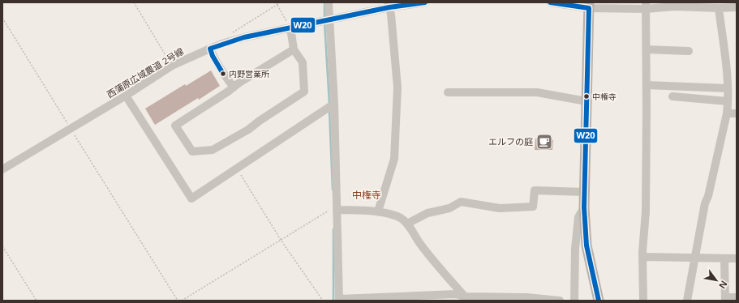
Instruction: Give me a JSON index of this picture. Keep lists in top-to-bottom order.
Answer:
{
  "streets": {
    "street": ["西蒲原広域農道 2号線"]
  },
  "districts": ["中権寺"],
  "places": {
    "other": ["内野営業所", "中権寺"],
    "cafe": ["エルフの庭"]
  },
  "lines": ["transit line W20"],
  "north": "bottom right"
}
